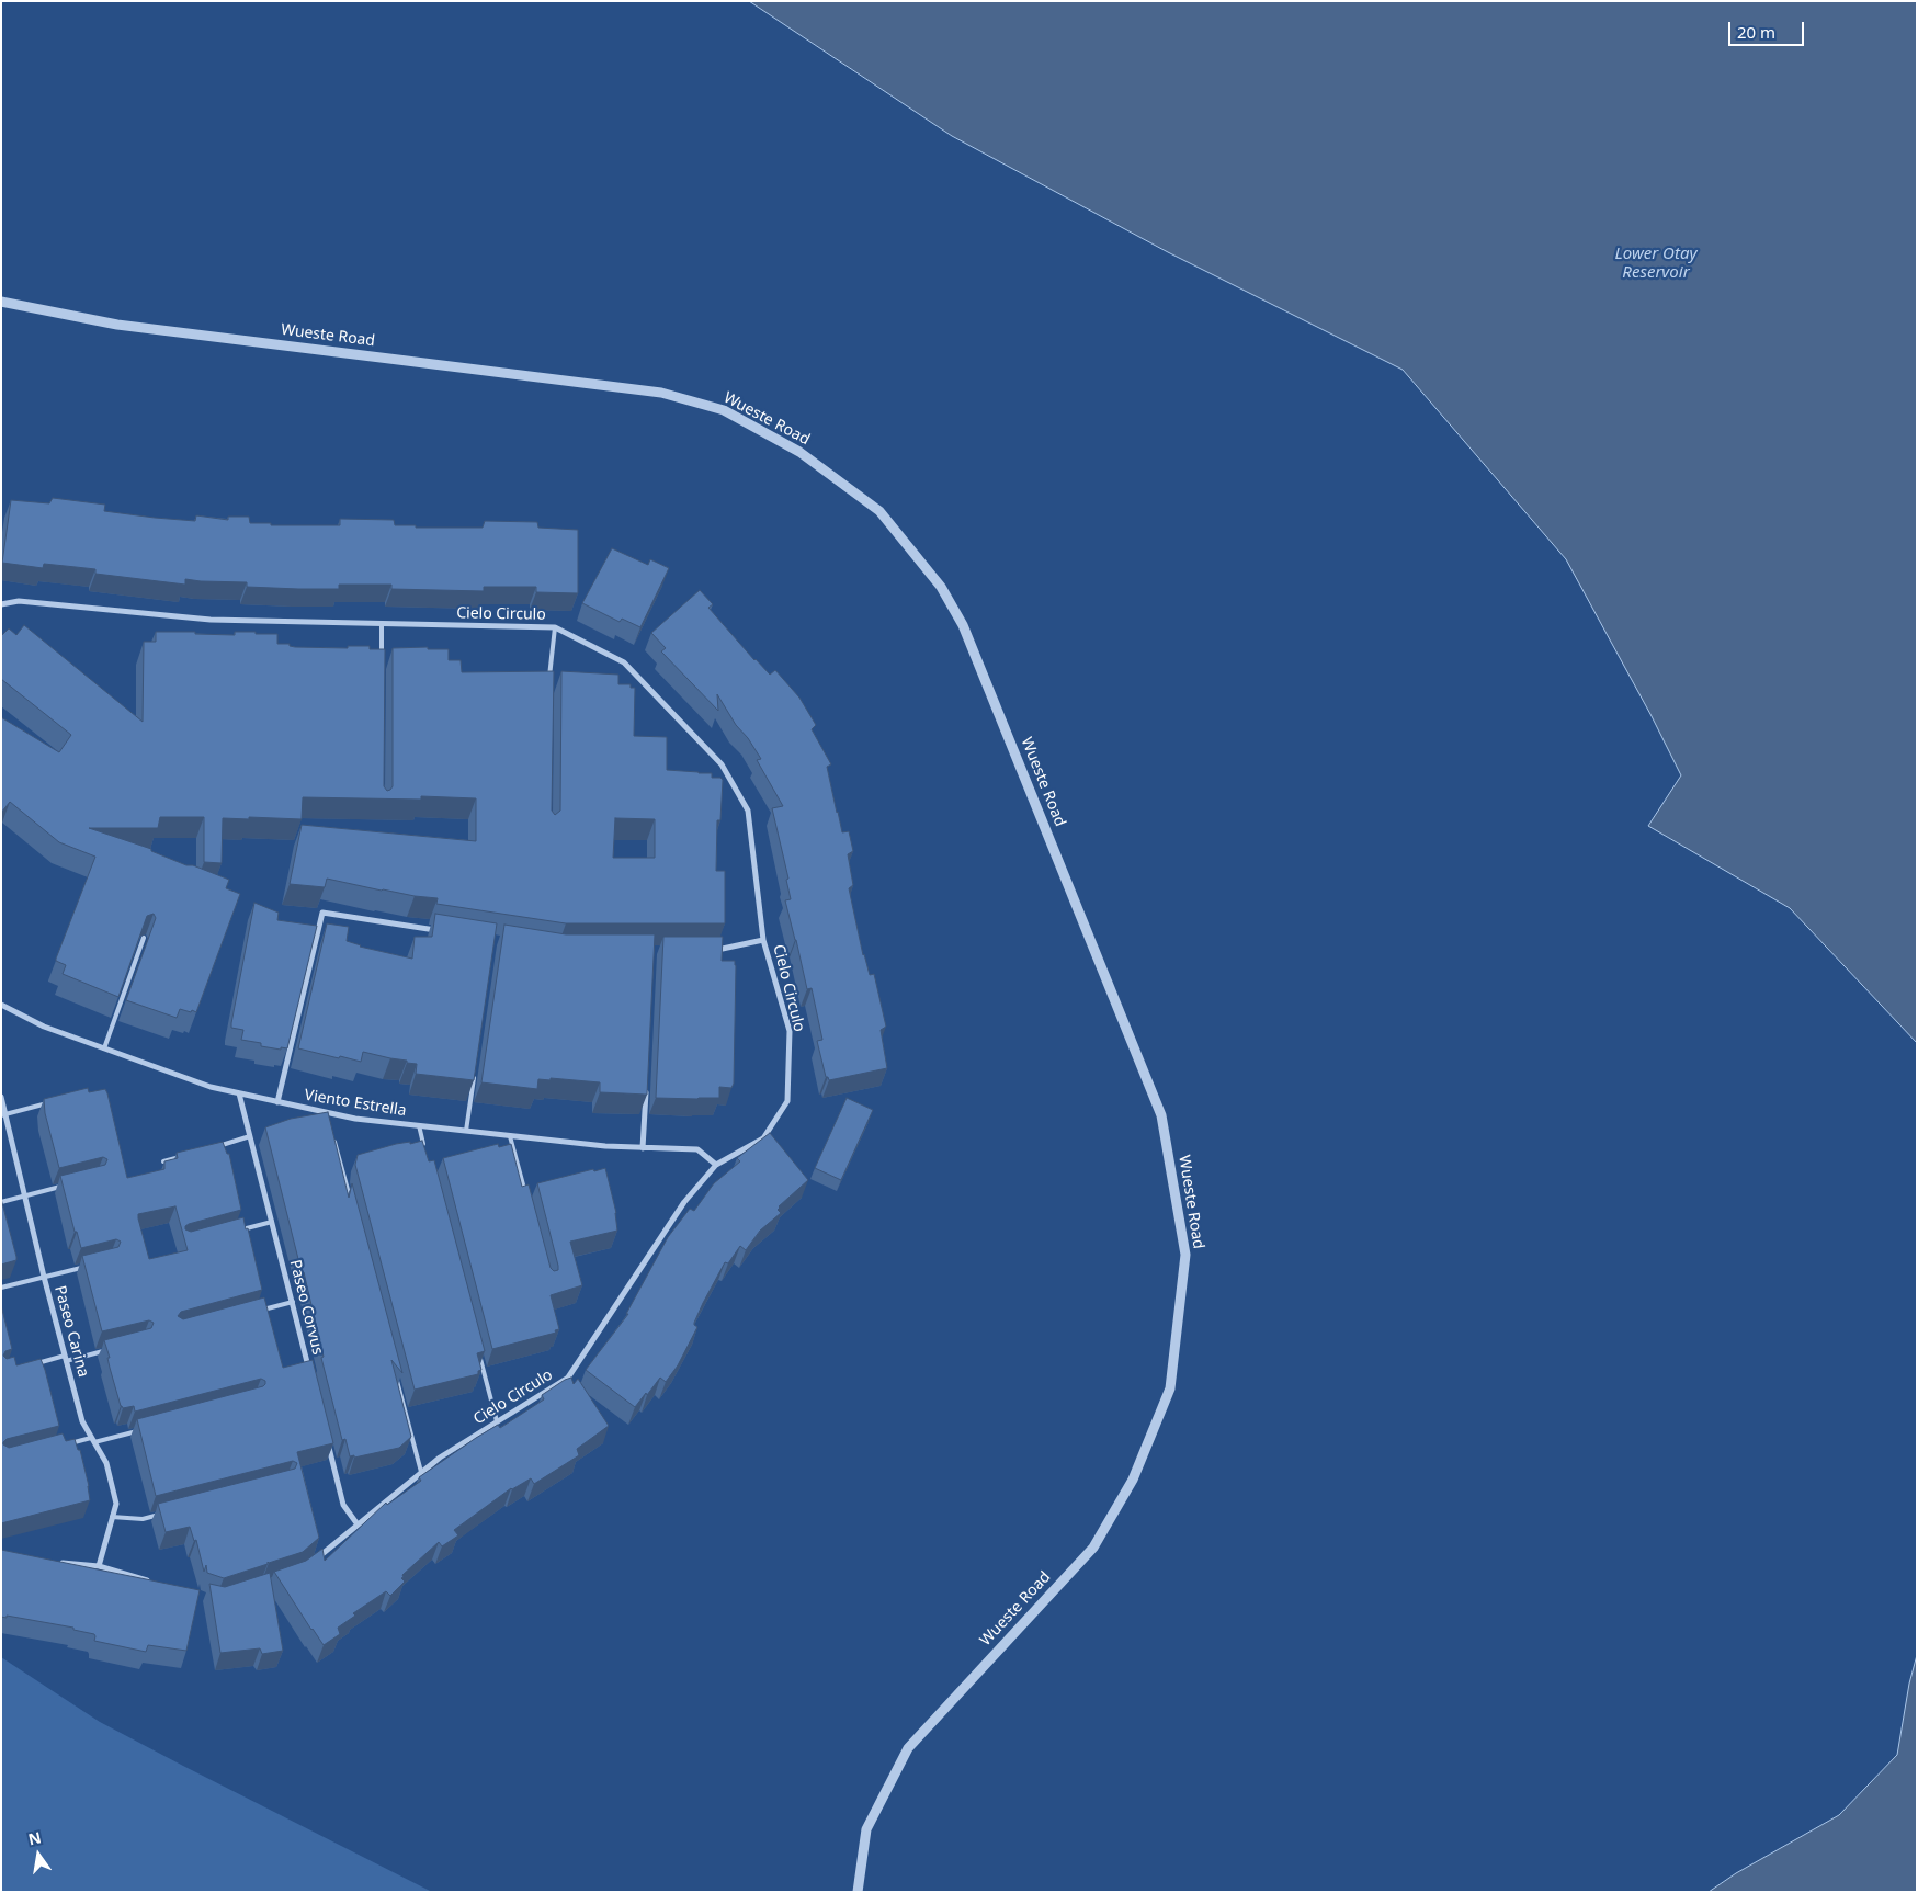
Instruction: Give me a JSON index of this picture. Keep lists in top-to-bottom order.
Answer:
{
  "streets": {
    "street": [
      "Wueste Road",
      "Cielo Circulo",
      "Viento Estrella",
      "Paseo Corvus",
      "Paseo Carina"
    ]
  },
  "crossings": [
    ["Cielo Circulo", "Viento Estrella"],
    ["Viento Estrella", "Paseo Corvus"]
  ],
  "water": ["Lower Otay Reservoir"],
  "scale_bar": "20 m",
  "north": "top"
}
